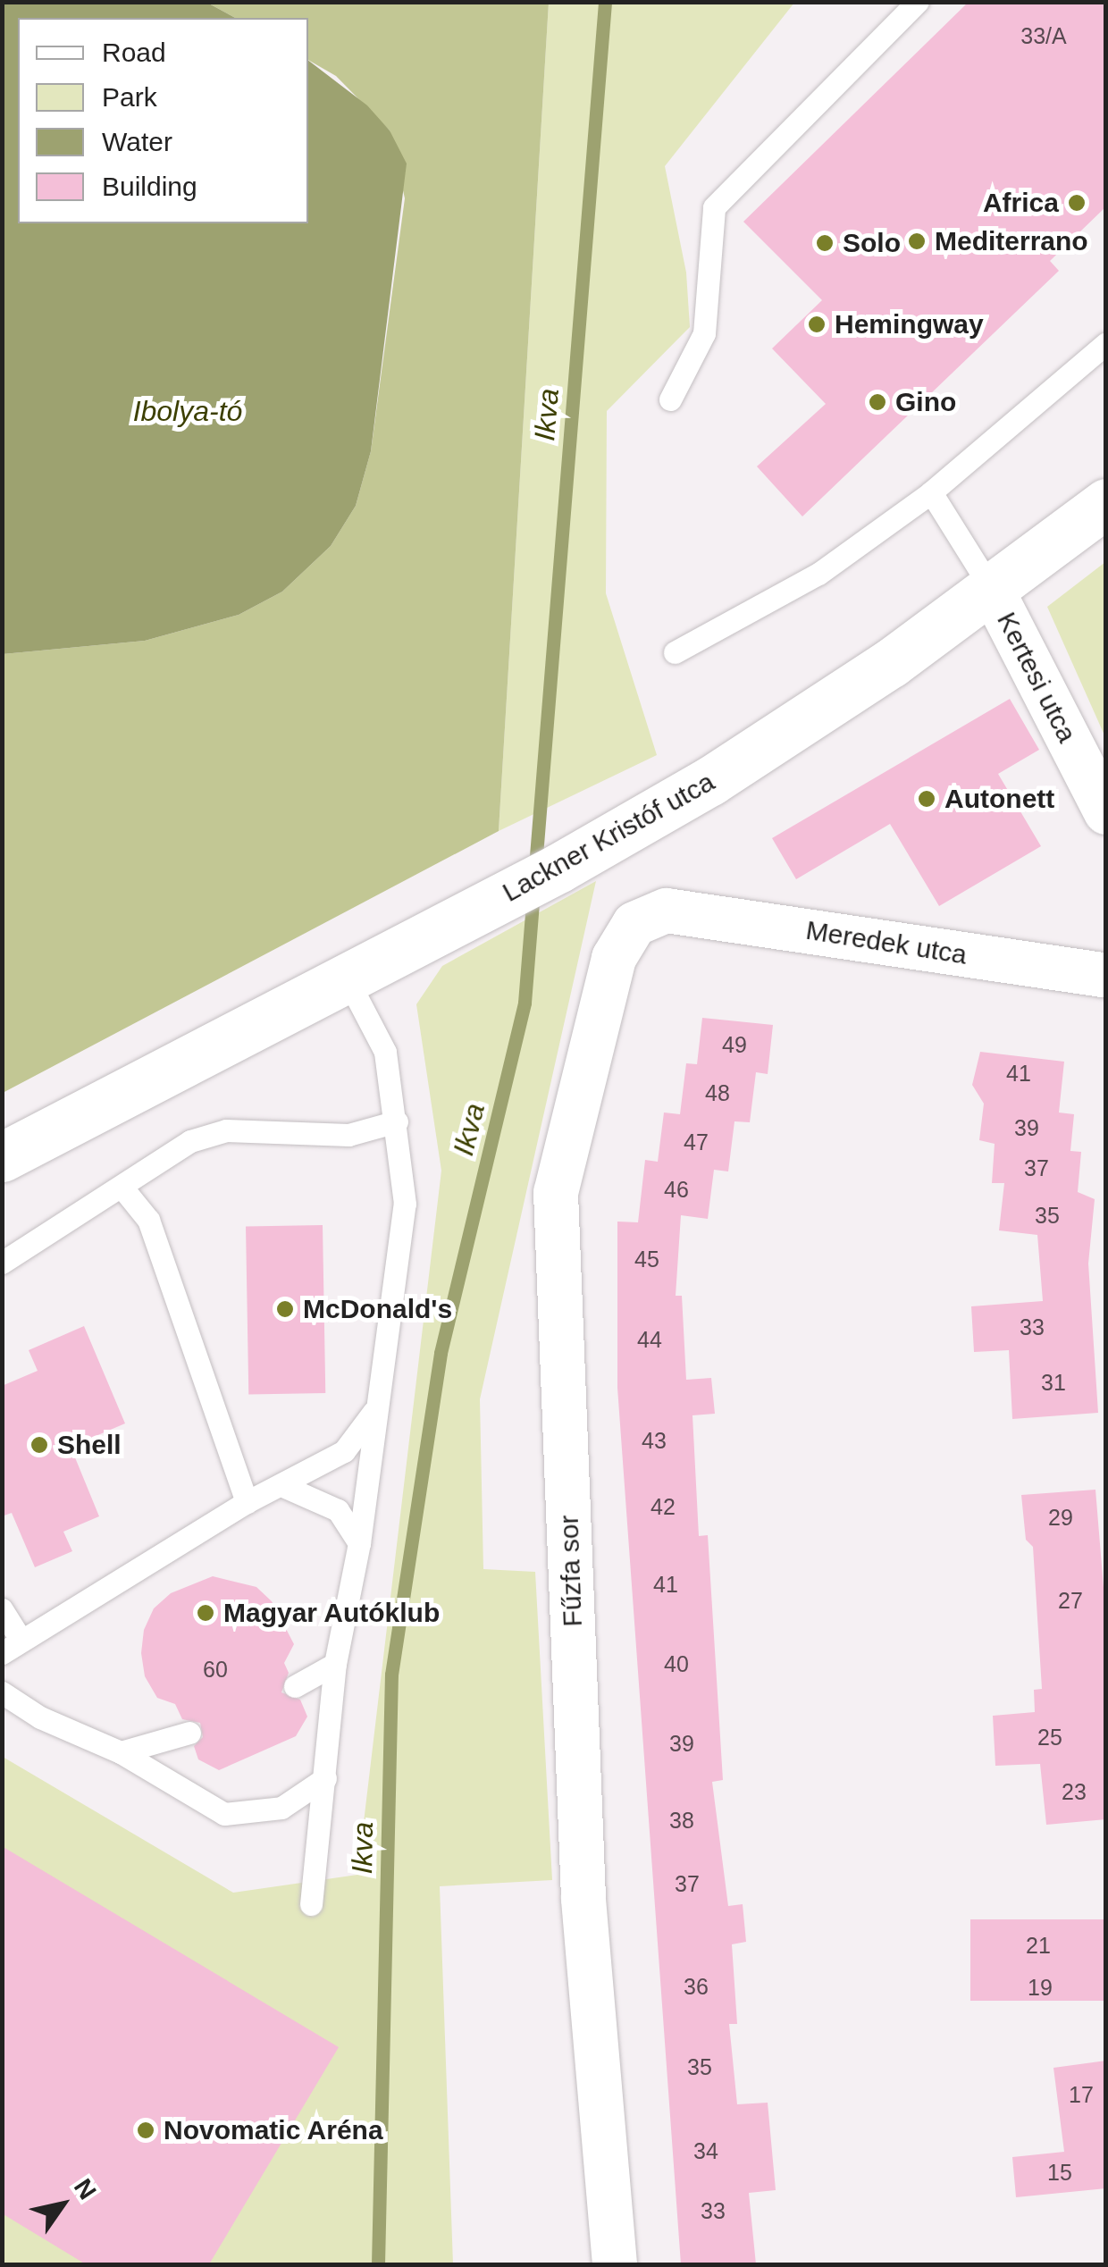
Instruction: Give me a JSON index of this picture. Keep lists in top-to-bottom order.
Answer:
{
  "streets": {
    "street": [
      "Kertesi utca",
      "Lackner Kristóf utca",
      "Meredek utca",
      "Fűzfa sor"
    ]
  },
  "crossings": [
    ["Kertesi utca", "Lackner Kristóf utca"],
    ["Meredek utca", "Fűzfa sor"]
  ],
  "water": ["Ibolya-tó", "Ikva"],
  "places": [
    "Africa",
    "Mediterrano",
    "Solo",
    "Hemingway",
    "Gino",
    "Autonett",
    "McDonald's",
    "Shell",
    "Magyar Autóklub",
    "Novomatic Aréna"
  ],
  "house_numbers": [
    "33/A",
    "49",
    "41",
    "48",
    "39",
    "47",
    "37",
    "46",
    "35",
    "45",
    "33",
    "44",
    "31",
    "43",
    "42",
    "29",
    "41",
    "27",
    "40",
    "60",
    "25",
    "39",
    "23",
    "38",
    "37",
    "21",
    "36",
    "19",
    "35",
    "17",
    "34",
    "15",
    "33"
  ],
  "legend": [
    "Road",
    "Park",
    "Water",
    "Building"
  ],
  "north": "top right"
}
